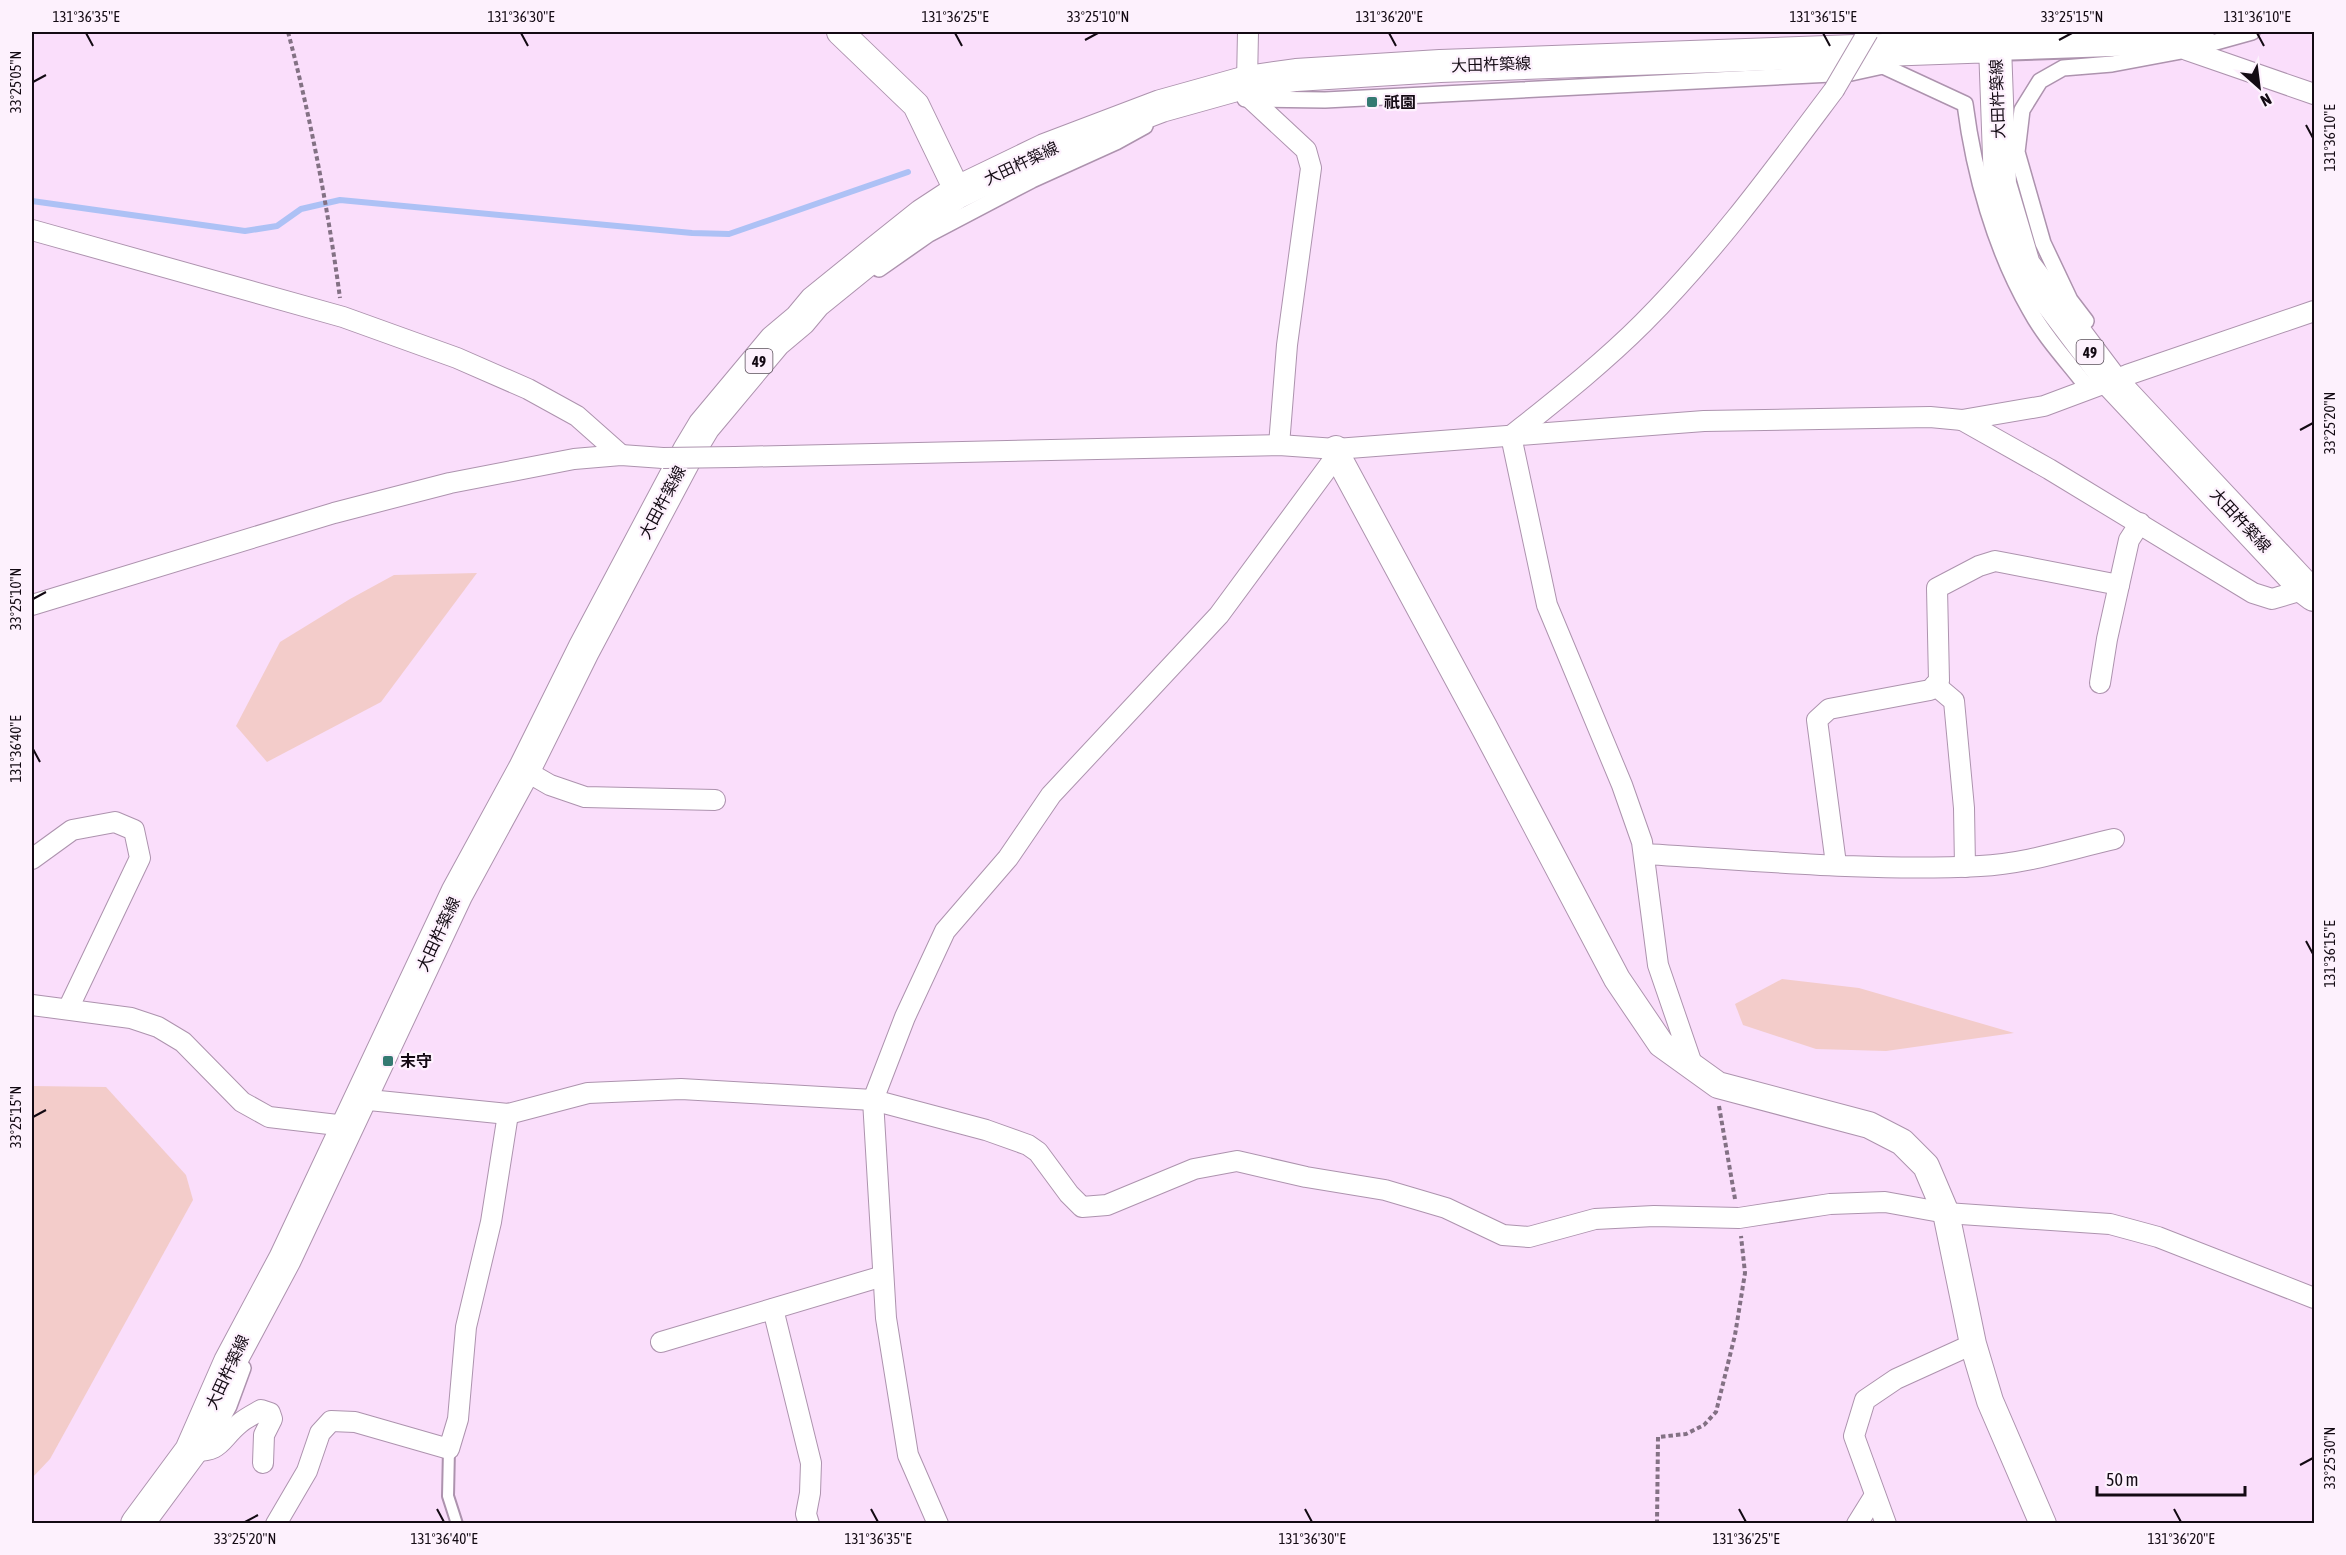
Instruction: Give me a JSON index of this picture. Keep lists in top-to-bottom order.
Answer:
{
  "streets": {
    "main road": ["大田杵築線", "49"]
  },
  "places": {
    "transit": ["祇園", "末守"]
  },
  "scale_bar": "50 m",
  "north": "bottom right",
  "coordinates": [
    "131°36'35\"E",
    "131°36'30\"E",
    "131°36'25\"E",
    "33°25'10\"N",
    "131°36'20\"E",
    "131°36'15\"E",
    "33°25'15\"N",
    "131°36'10\"E",
    "33°25'05\"N",
    "33°25'20\"N",
    "131°36'40\"E",
    "33°25'30\"N"
  ]
}
